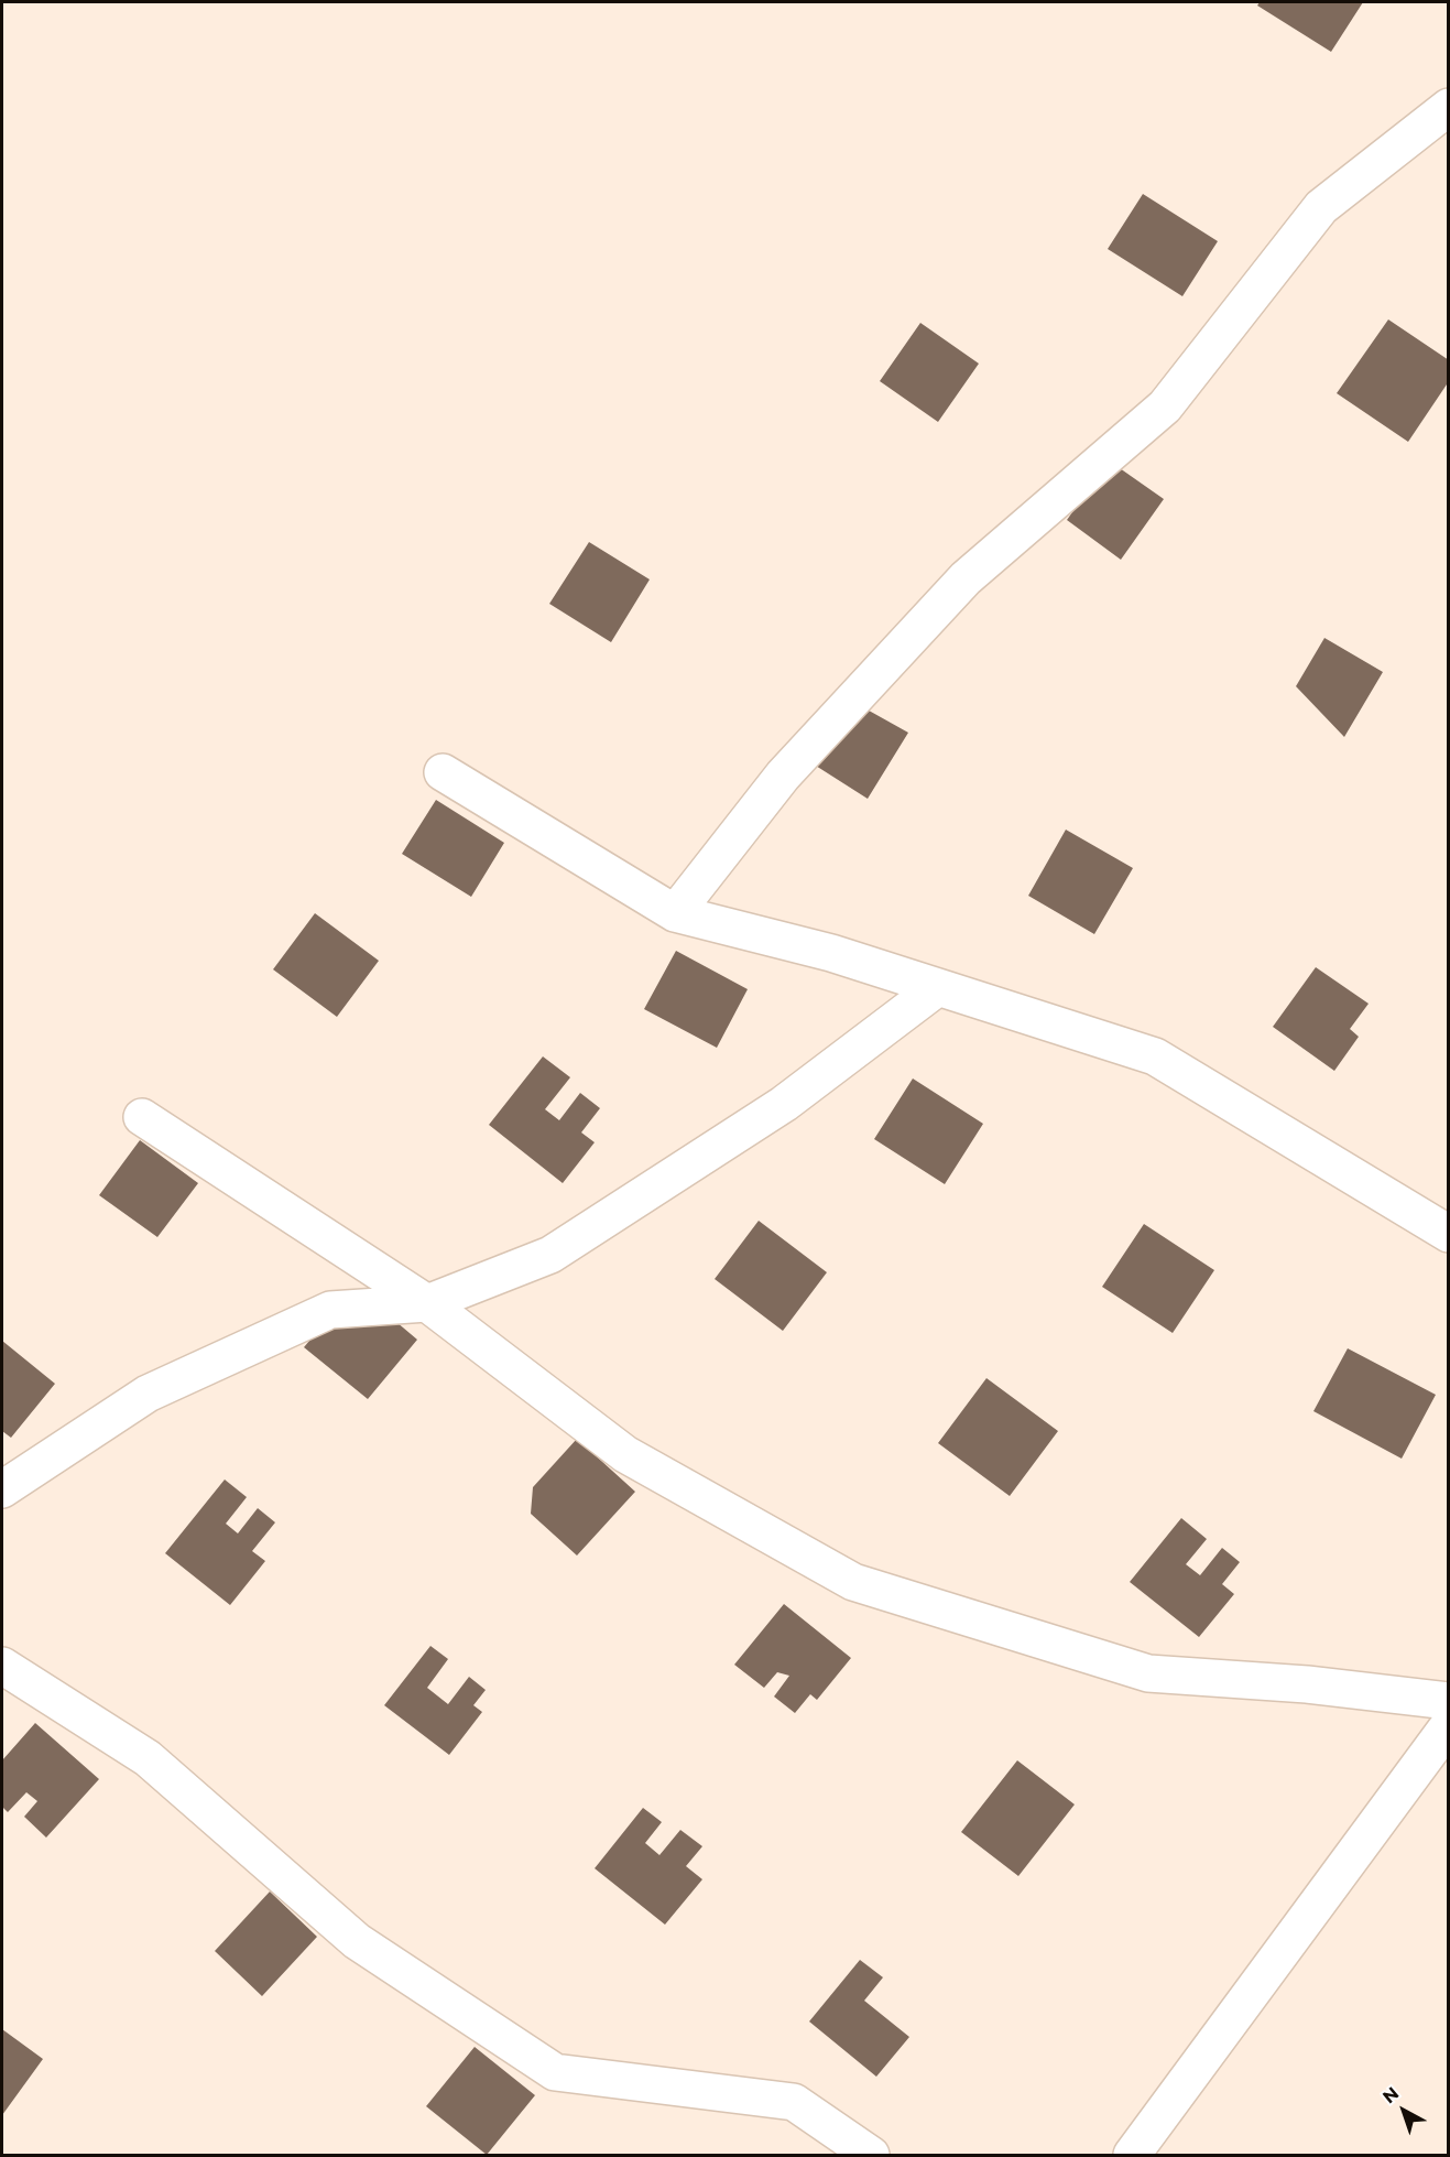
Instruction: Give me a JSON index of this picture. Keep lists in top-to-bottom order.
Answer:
{
  "north": "top left"
}
